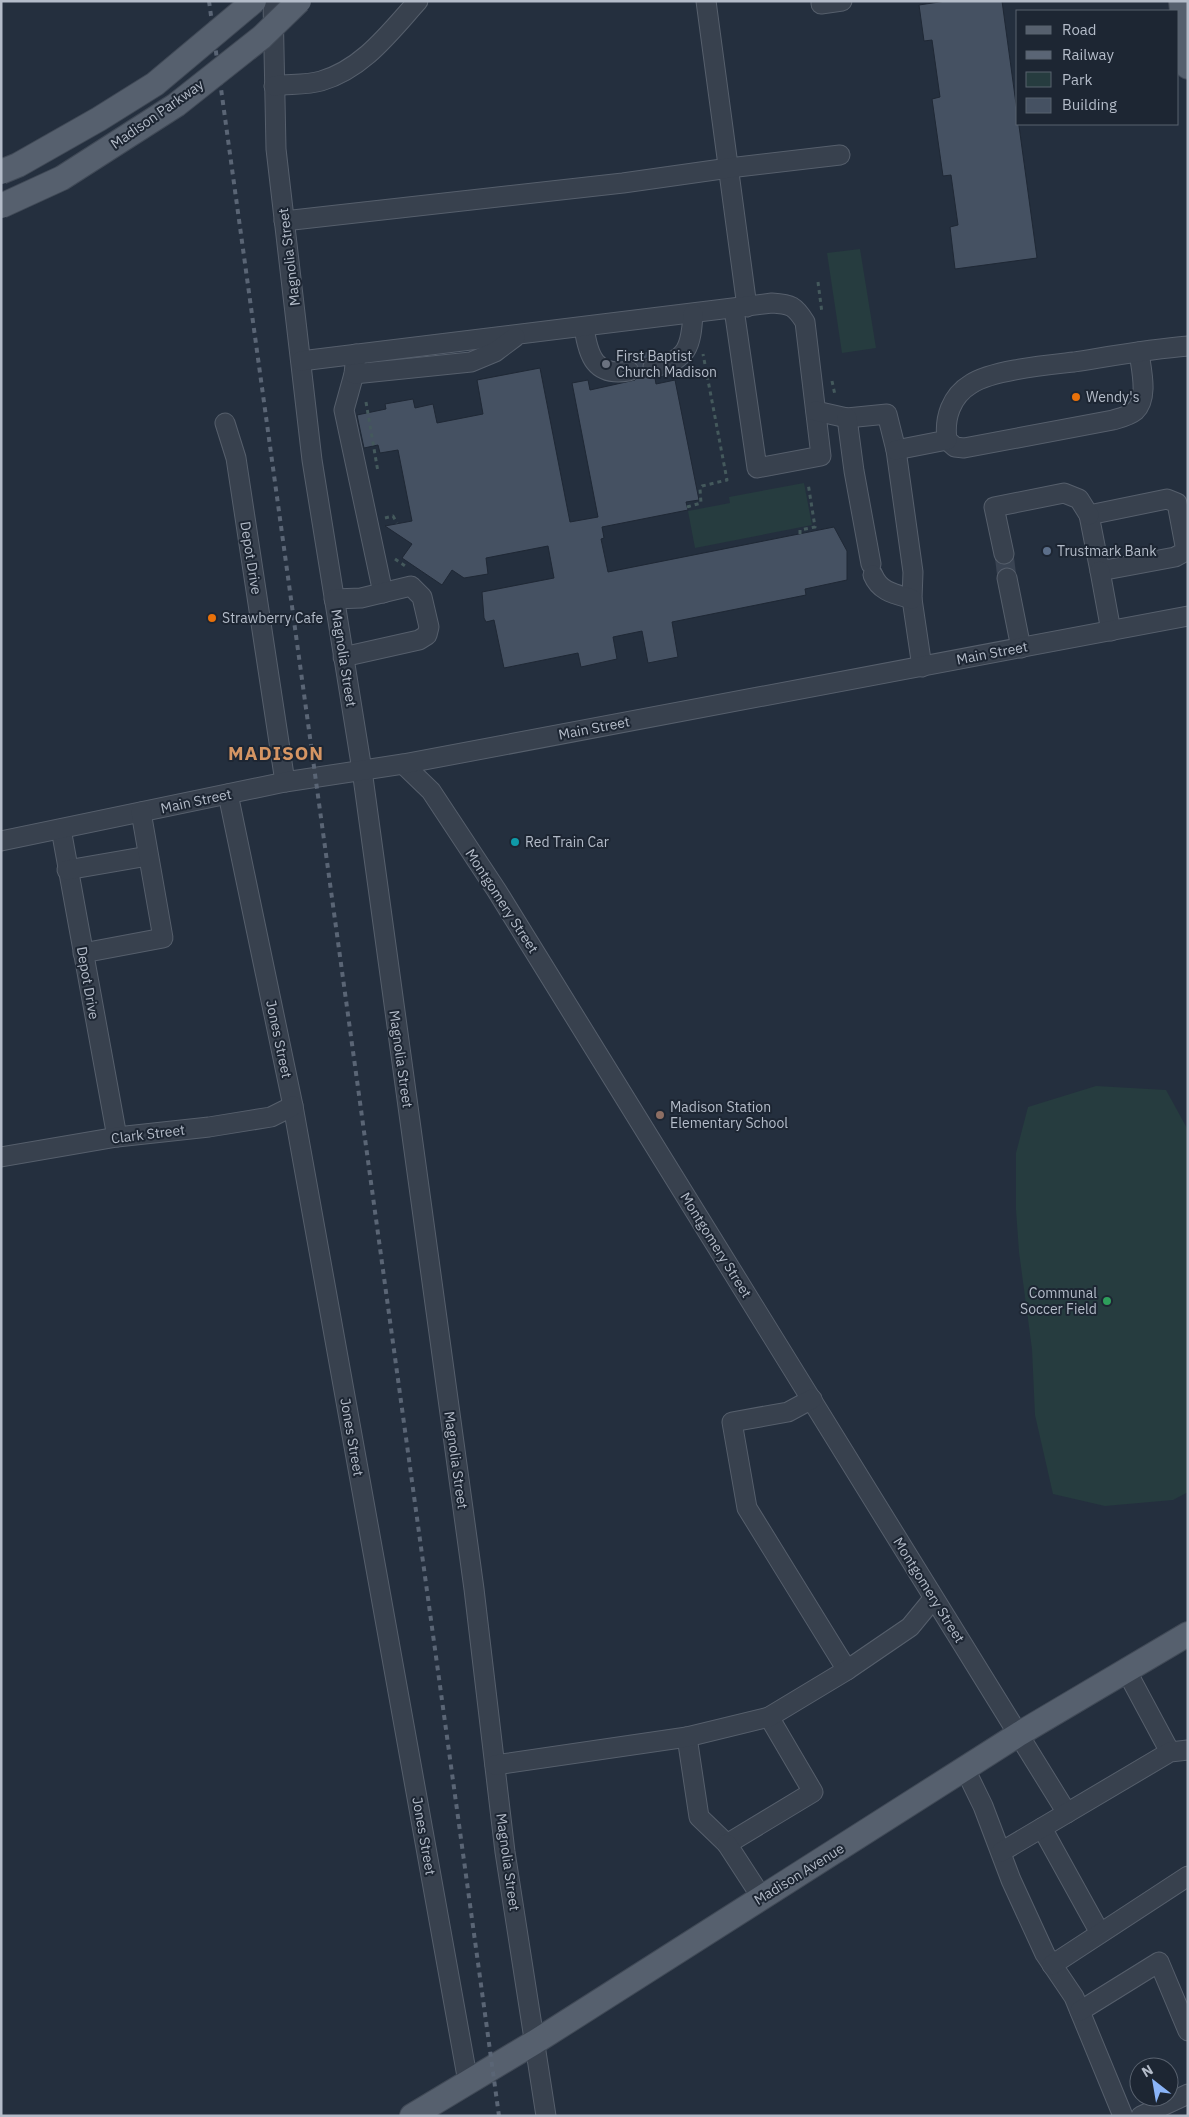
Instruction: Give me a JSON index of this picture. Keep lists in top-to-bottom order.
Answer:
{
  "streets": {
    "main road": ["Madison Parkway", "Madison Avenue"],
    "street": [
      "Magnolia Street",
      "Depot Drive",
      "Main Street",
      "Montgomery Street",
      "Jones Street",
      "Clark Street"
    ]
  },
  "crossings": [
    ["Magnolia Street", "Main Street"],
    ["Magnolia Street", "Madison Avenue"],
    ["Depot Drive", "Main Street"],
    ["Depot Drive", "Clark Street"],
    ["Main Street", "Montgomery Street"],
    ["Main Street", "Jones Street"],
    ["Montgomery Street", "Madison Avenue"],
    ["Jones Street", "Clark Street"],
    ["Jones Street", "Madison Avenue"]
  ],
  "districts": ["MADISON"],
  "places": [
    "First Baptist Church Madison",
    "Wendy's",
    "Trustmark Bank",
    "Strawberry Cafe",
    "Red Train Car",
    "Madison Station Elementary School",
    "Communal Soccer Field"
  ],
  "legend": [
    "Road",
    "Railway",
    "Park",
    "Building"
  ],
  "north": "top left"
}
